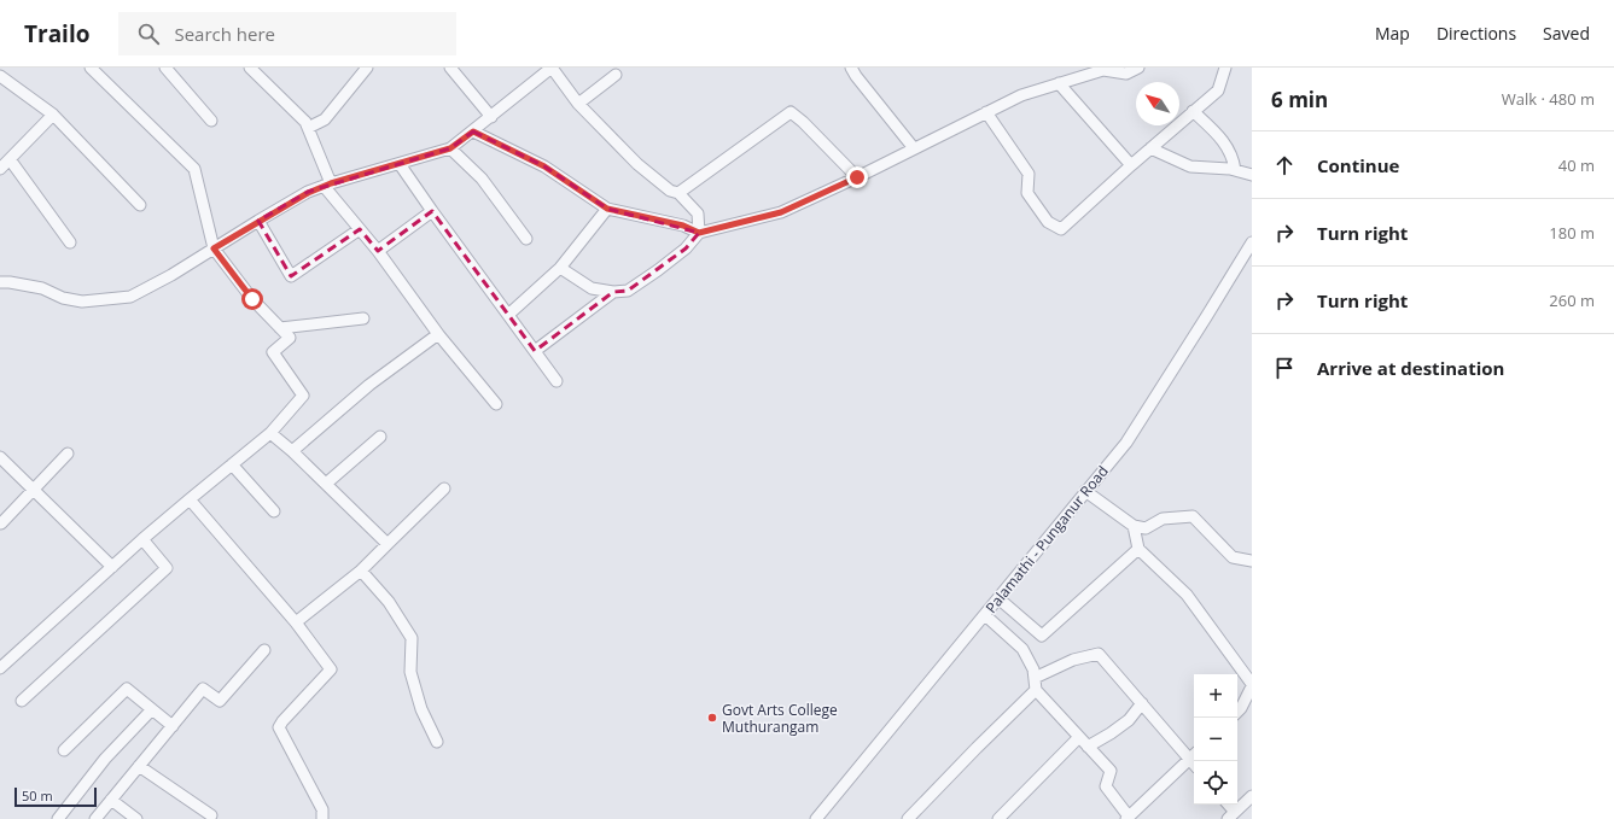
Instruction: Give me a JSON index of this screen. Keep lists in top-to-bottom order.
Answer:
{
  "streets": {
    "street": ["Palamathi - Punganur Road"]
  },
  "places": ["Govt Arts College Muthurangam"],
  "scale_bar": "50 m",
  "north": "top left",
  "page": {
    "header": "Trailo",
    "search": "Search here",
    "nav": ["Map", "Directions", "Saved"],
    "heading": ["6 min", "Walk · 480 m"],
    "list": [
      ["Continue", "40 m"],
      ["Turn right", "180 m"],
      ["Turn right", "260 m"],
      "Arrive at destination"
    ],
    "map_buttons": ["+", "−"],
    "scale": "50 m"
  }
}
